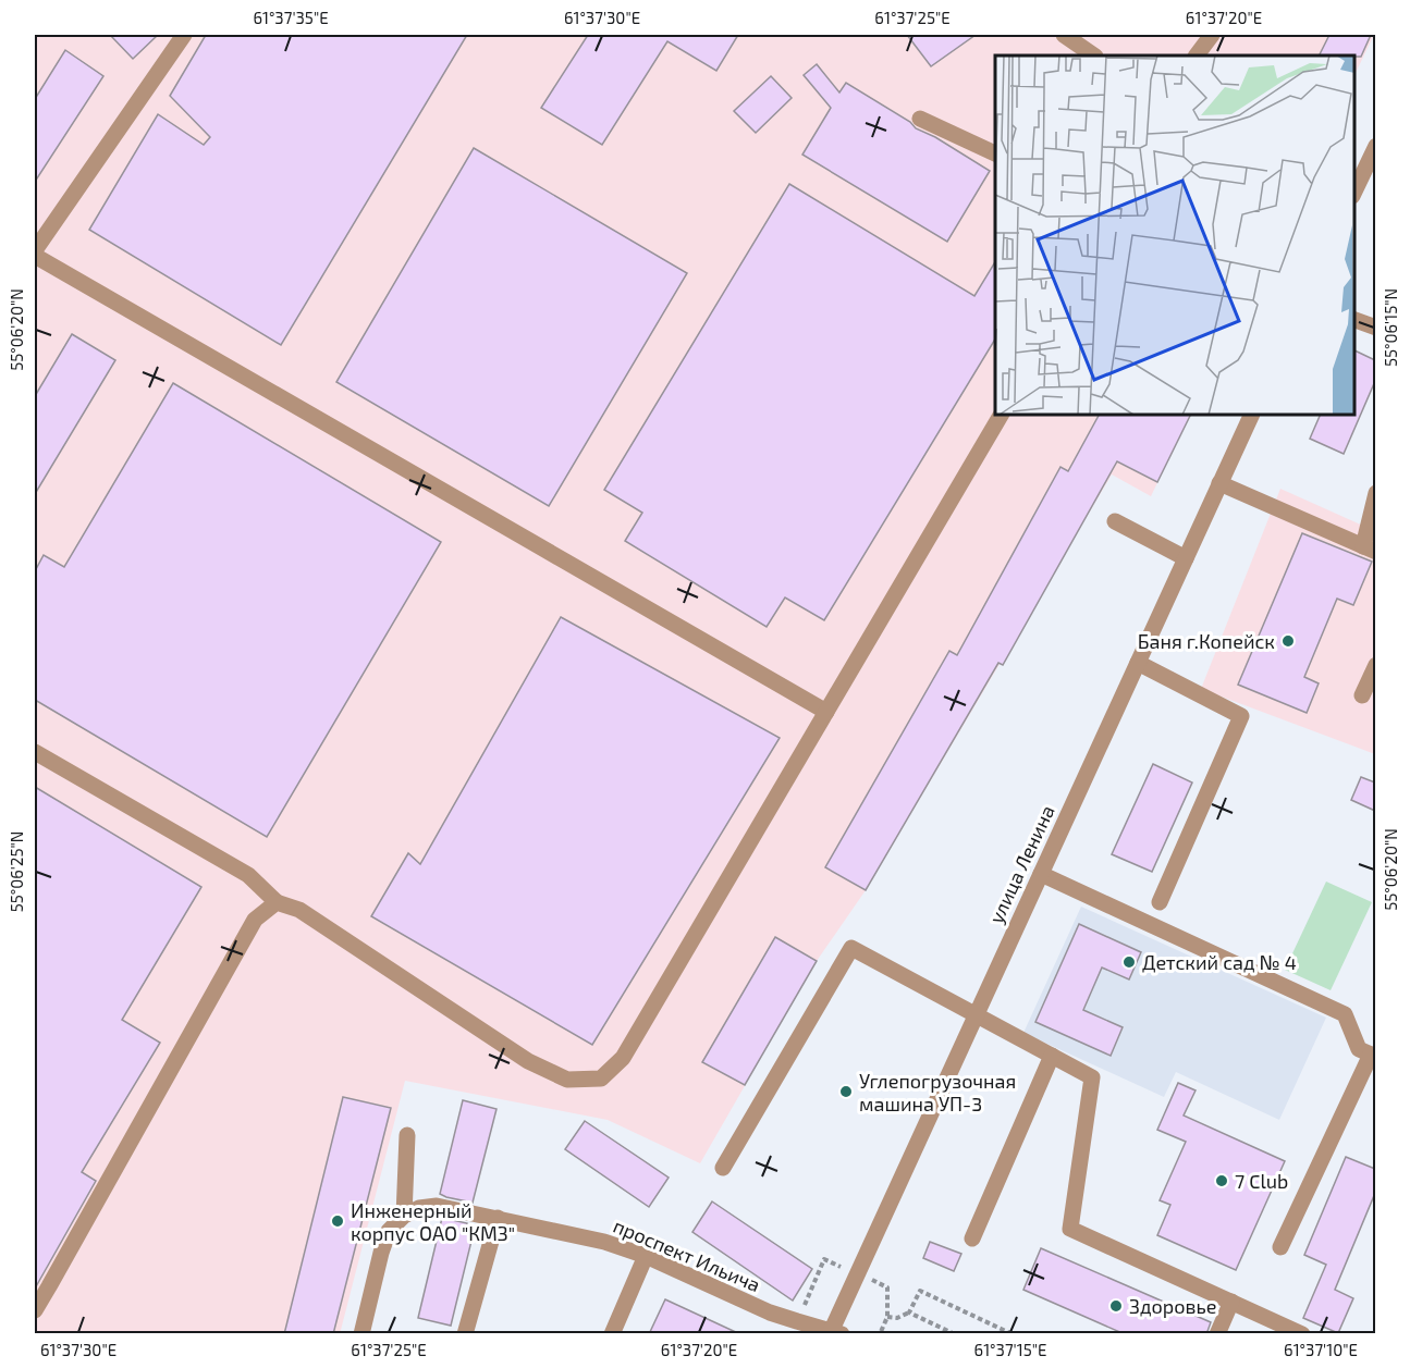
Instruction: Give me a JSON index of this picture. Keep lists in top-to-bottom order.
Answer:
{
  "streets": {
    "street": ["улица Ленина", "проспект Ильича"]
  },
  "crossings": [
    ["улица Ленина", "проспект Ильича"]
  ],
  "places": [
    "Баня г.Копейск",
    "Детский сад № 4",
    "Углепогрузочная машина УП-3",
    "7 Club",
    "Инженерный корпус ОАО \"КМЗ\"",
    "Здоровье"
  ],
  "coordinates": [
    "61°37'35\"E",
    "61°37'30\"E",
    "61°37'25\"E",
    "61°37'20\"E",
    "55°06'15\"N",
    "55°06'20\"N",
    "55°06'25\"N",
    "61°37'15\"E",
    "61°37'10\"E"
  ]
}
